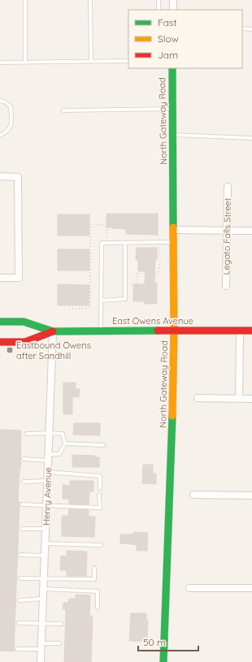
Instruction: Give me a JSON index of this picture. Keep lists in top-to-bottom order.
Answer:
{
  "streets": {
    "street": [
      "North Gateway Road",
      "Legato Falls Street",
      "East Owens Avenue",
      "Henry Avenue"
    ]
  },
  "crossings": [
    ["North Gateway Road", "East Owens Avenue"],
    ["East Owens Avenue", "Henry Avenue"]
  ],
  "places": {
    "transit": ["Eastbound Owens after Sandhill"]
  },
  "legend": ["Fast", "Slow", "Jam"],
  "scale_bar": "50 m"
}
